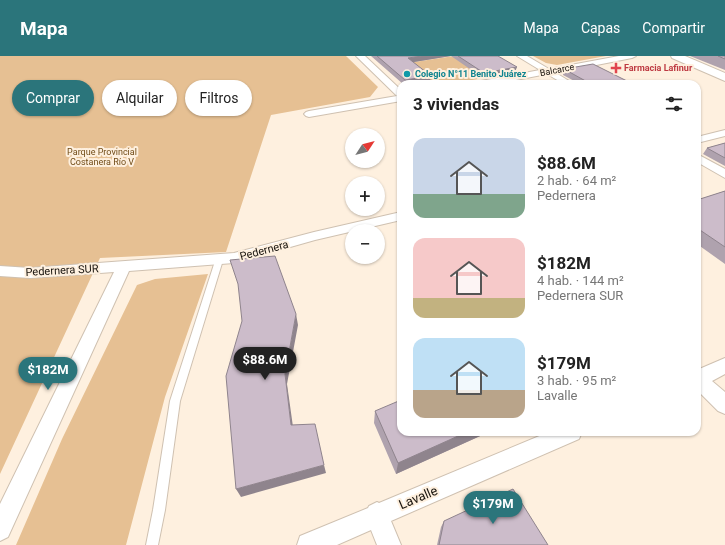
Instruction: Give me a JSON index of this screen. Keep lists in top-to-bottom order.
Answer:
{
  "streets": {
    "street": [
      "Balcarce",
      "Pedernera",
      "Pedernera SUR",
      "Lavalle"
    ]
  },
  "crossings": [
    ["Pedernera", "Pedernera SUR"]
  ],
  "parks": ["Parque Provincial Costanera Río V"],
  "places": {
    "health": ["Farmacia Lafinur"],
    "other": ["Colegio N°11 Benito Juárez"]
  },
  "north": "top right",
  "page": {
    "header": "Mapa",
    "nav": ["Mapa", "Capas", "Compartir"],
    "chip": ["Comprar", "Alquilar", "Filtros"],
    "heading": "3 viviendas",
    "map_buttons": ["+", "−"],
    "list": [
      {
        "name": "$88.6M",
        "note": "2 hab. · 64 m² · Pedernera"
      },
      {
        "name": "$182M",
        "note": "4 hab. · 144 m² · Pedernera SUR"
      },
      {
        "name": "$179M",
        "note": "3 hab. · 95 m² · Lavalle"
      }
    ],
    "price": ["$88.6M", "$182M", "$179M"]
  }
}
